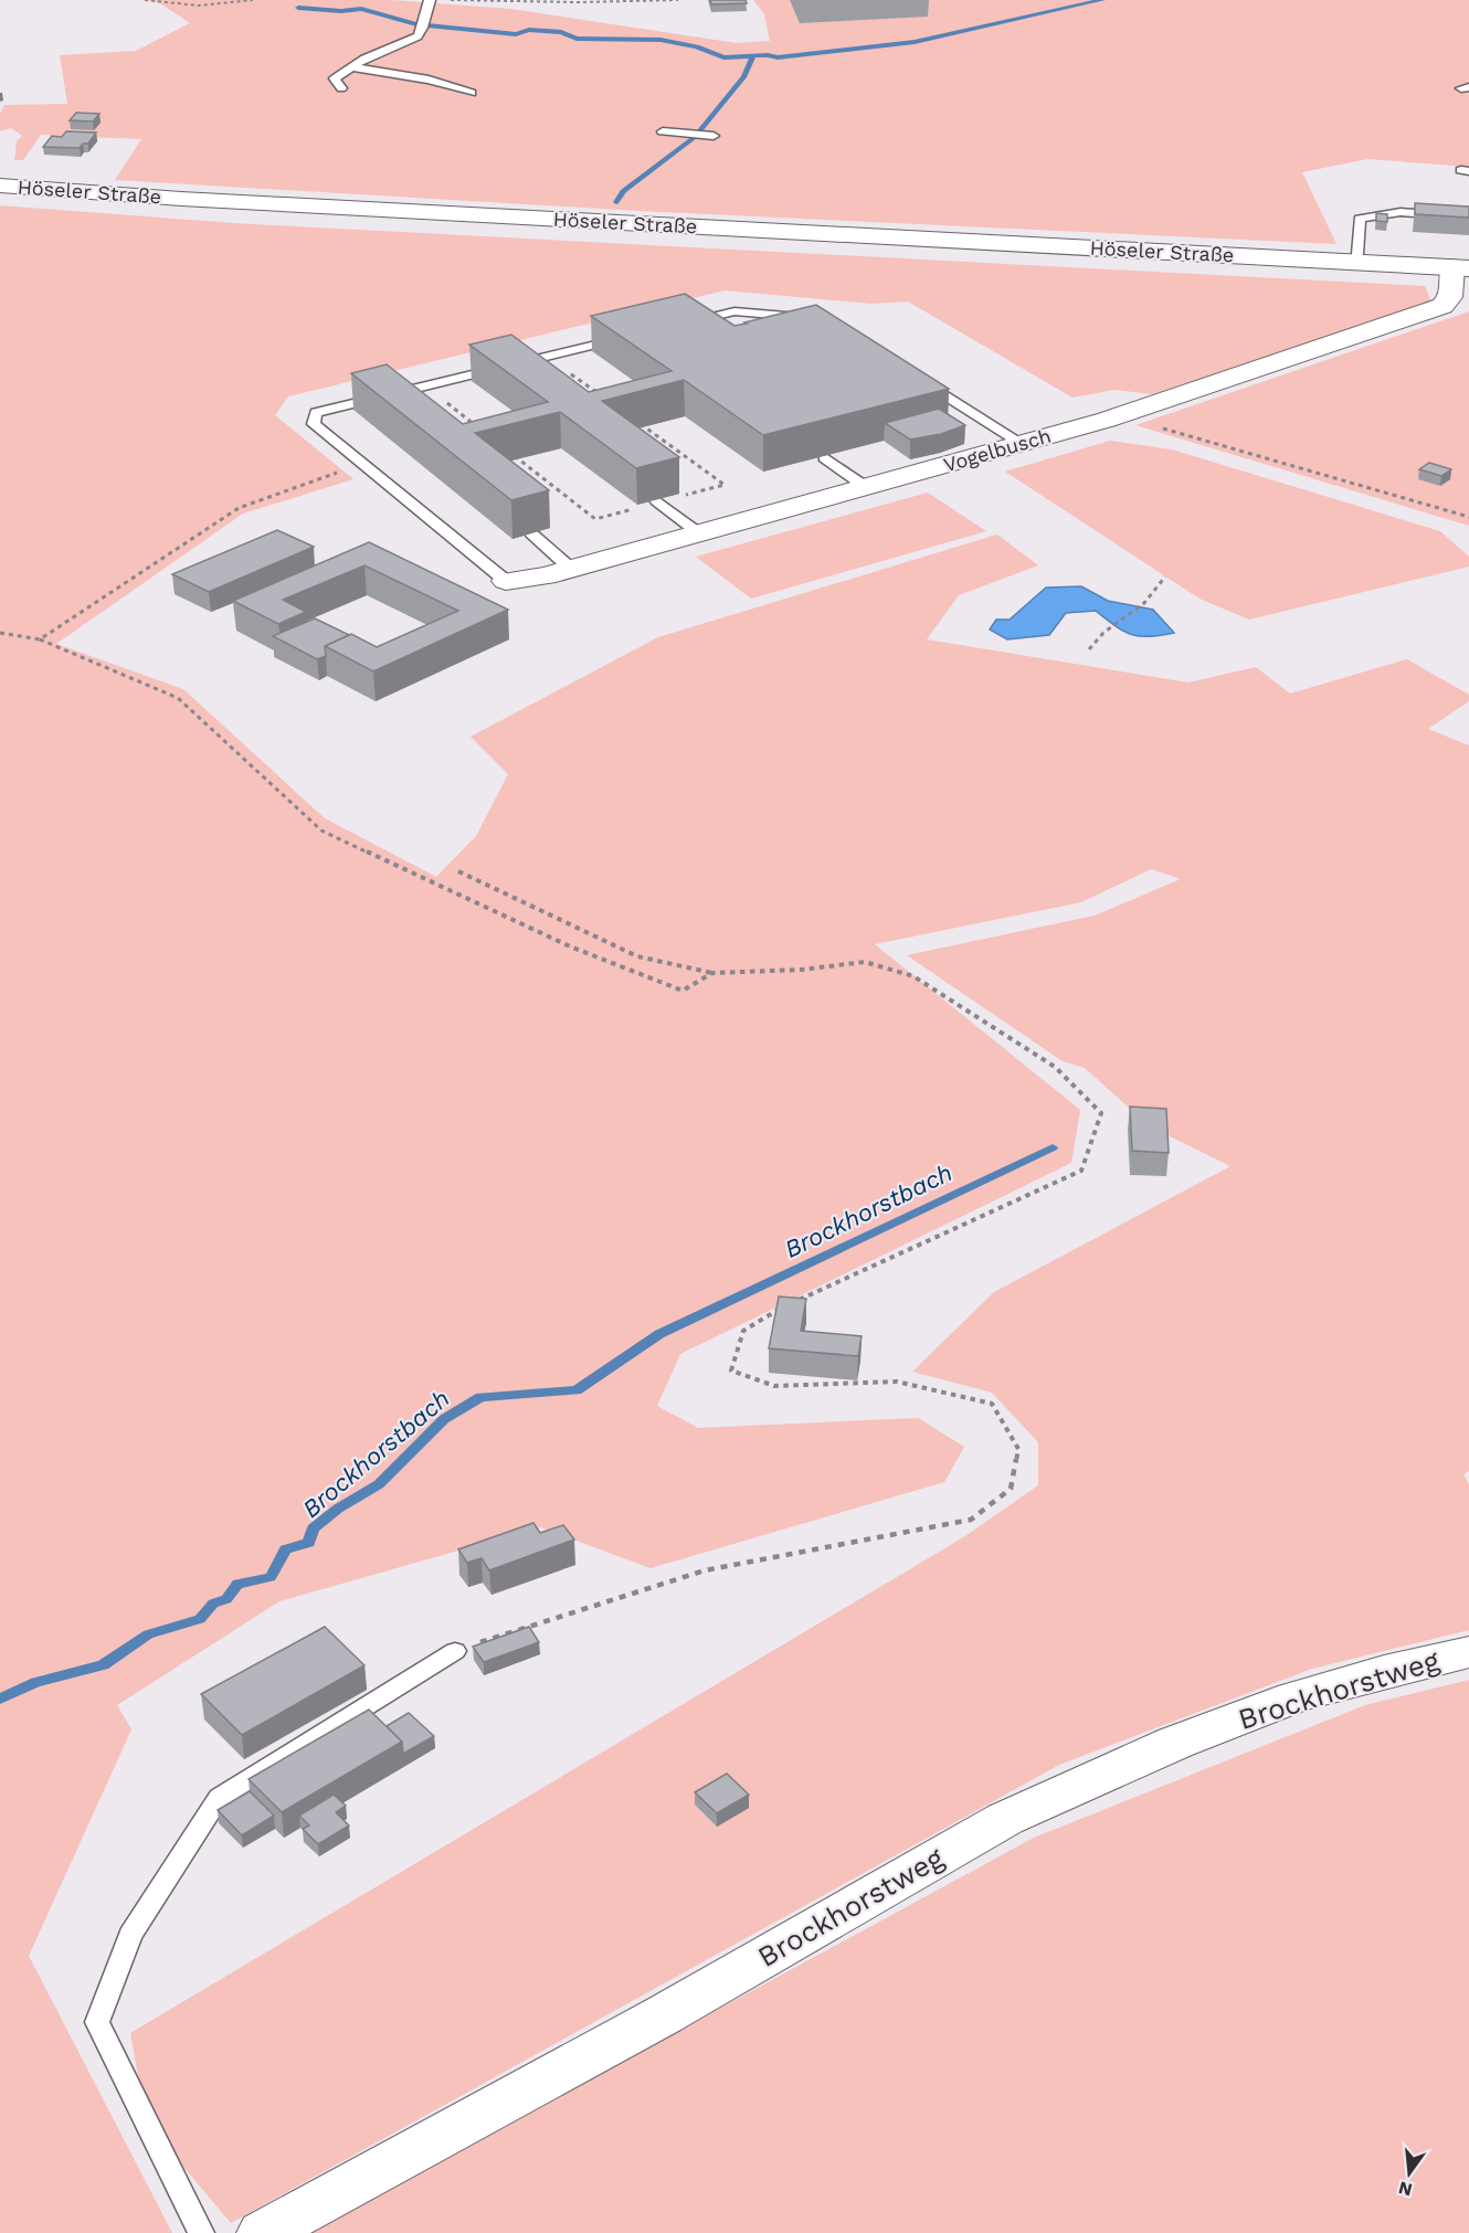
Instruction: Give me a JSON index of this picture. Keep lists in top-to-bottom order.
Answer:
{
  "streets": {
    "street": ["Höseler Straße", "Vogelbusch", "Brockhorstweg"]
  },
  "crossings": [
    ["Höseler Straße", "Vogelbusch"]
  ],
  "water": ["Brockhorstbach"],
  "north": "bottom"
}
